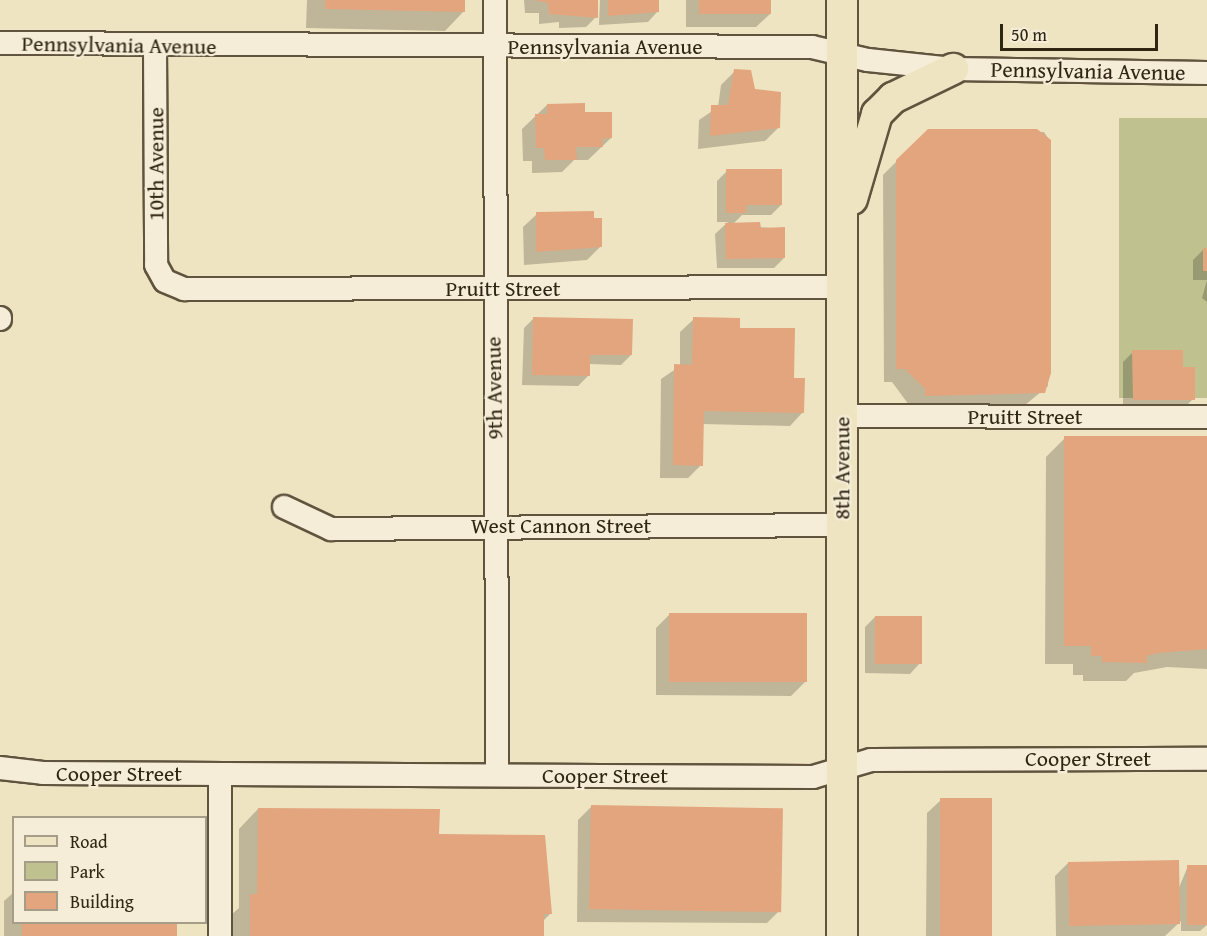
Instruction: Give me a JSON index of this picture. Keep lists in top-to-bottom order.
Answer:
{
  "streets": {
    "main road": ["8th Avenue"],
    "street": [
      "Pennsylvania Avenue",
      "10th Avenue",
      "Pruitt Street",
      "9th Avenue",
      "West Cannon Street",
      "Cooper Street"
    ]
  },
  "crossings": [
    ["Pennsylvania Avenue", "10th Avenue"],
    ["Pennsylvania Avenue", "9th Avenue"],
    ["Pennsylvania Avenue", "8th Avenue"],
    ["10th Avenue", "Pruitt Street"],
    ["Pruitt Street", "9th Avenue"],
    ["Pruitt Street", "8th Avenue"],
    ["9th Avenue", "West Cannon Street"],
    ["9th Avenue", "Cooper Street"],
    ["8th Avenue", "West Cannon Street"],
    ["8th Avenue", "Cooper Street"]
  ],
  "legend": ["Road", "Park", "Building"],
  "scale_bar": "50 m"
}
